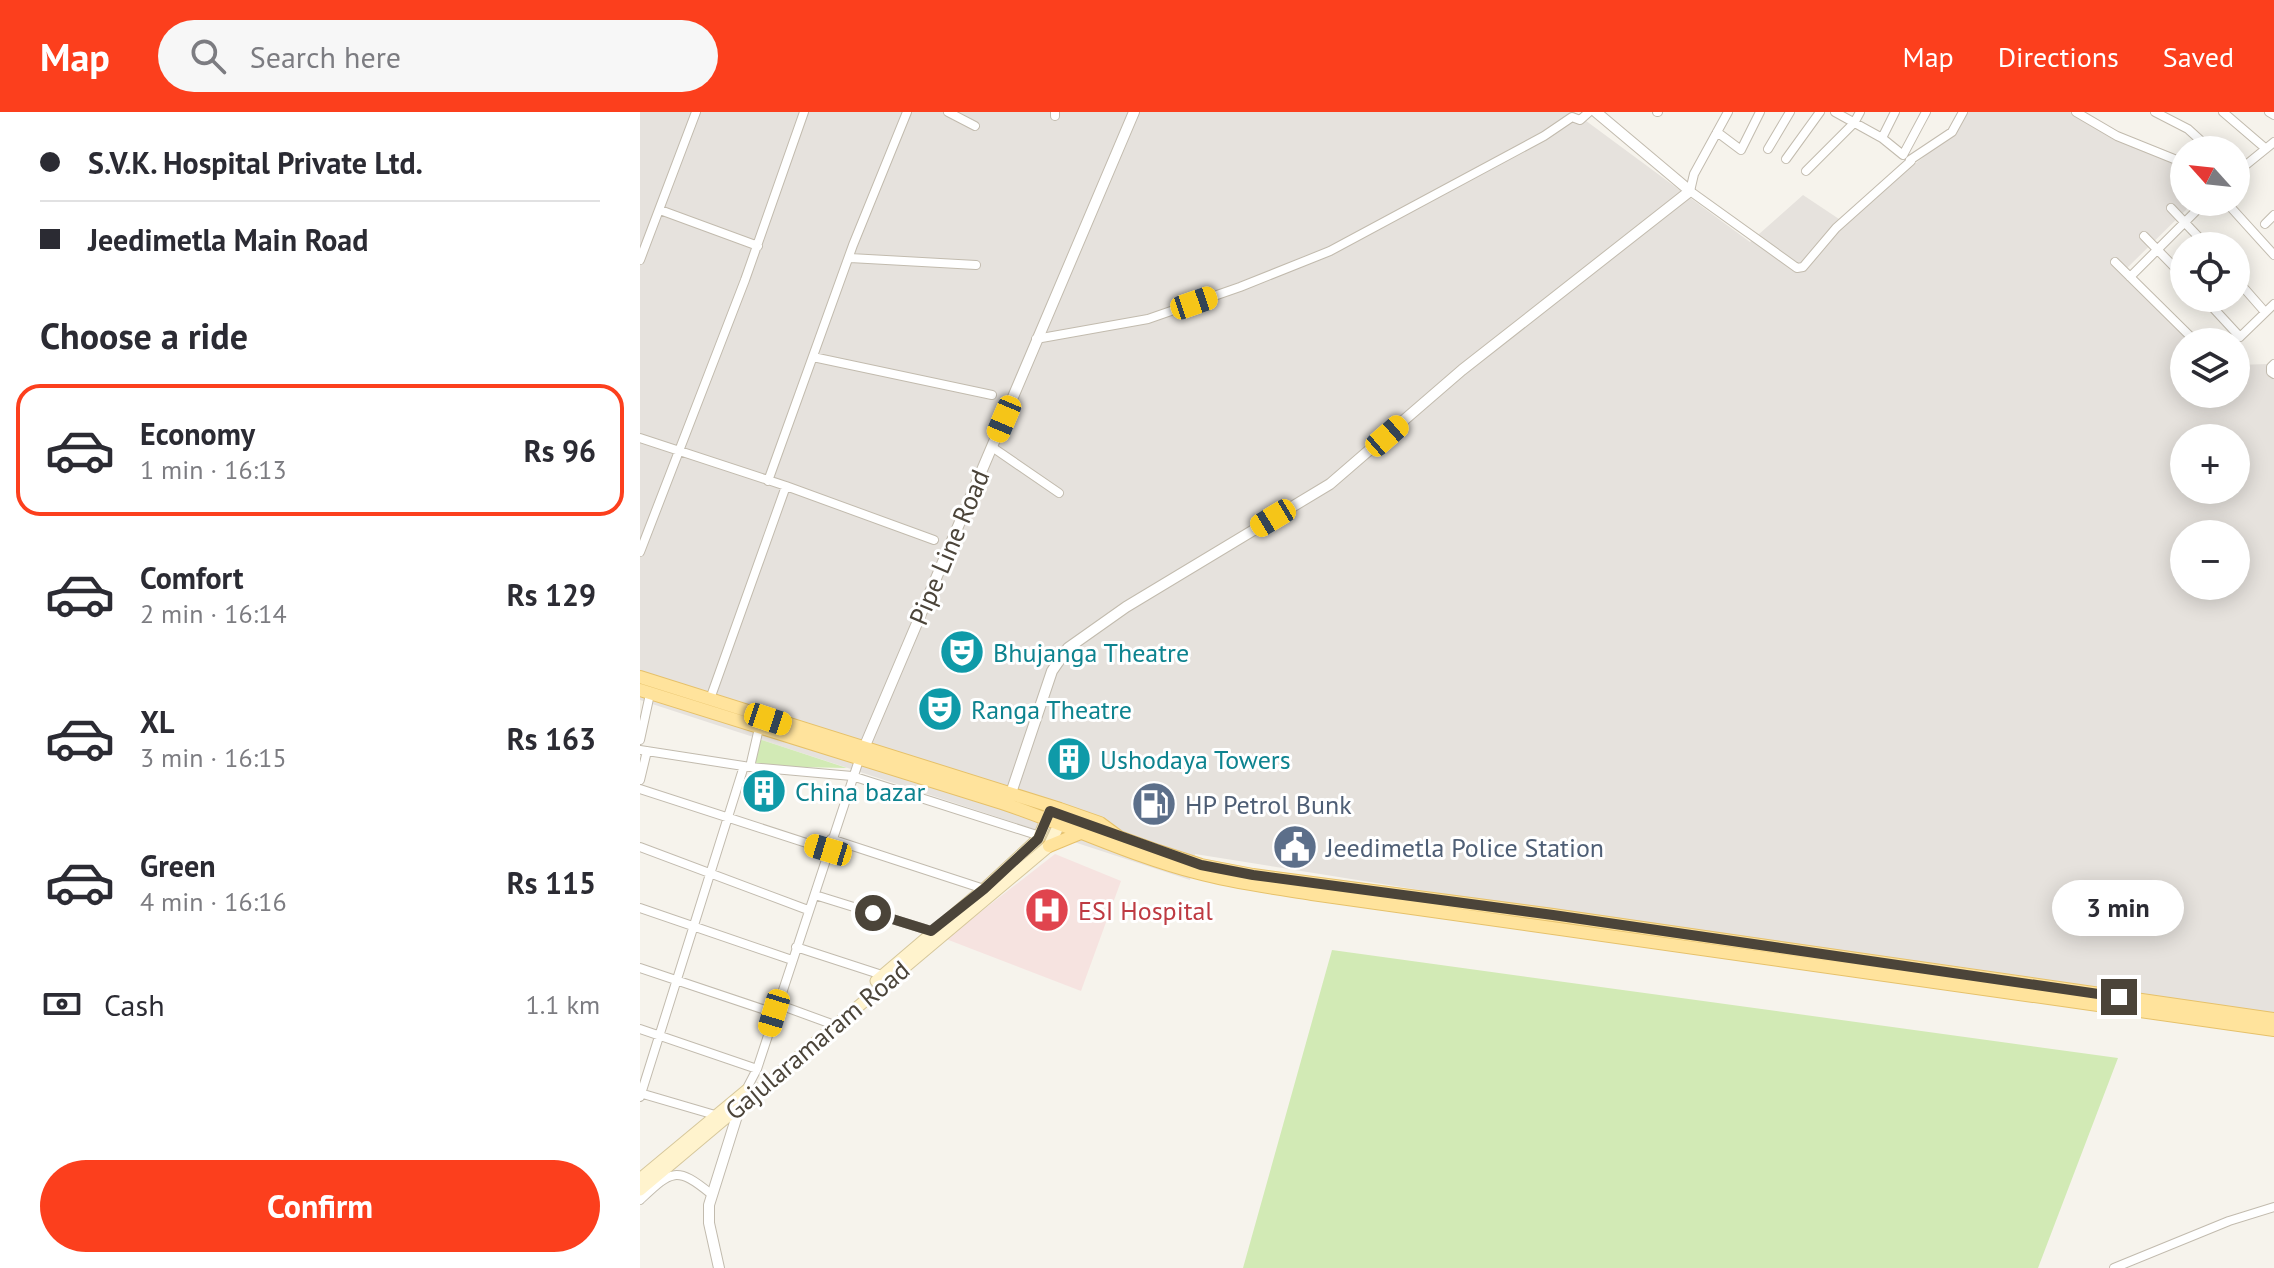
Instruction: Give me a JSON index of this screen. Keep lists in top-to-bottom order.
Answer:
{
  "streets": {
    "main road": ["Gajularamaram Road"],
    "street": ["Pipe Line Road"]
  },
  "places": {
    "theatre": ["Bhujanga Theatre", "Ranga Theatre"],
    "building": ["Ushodaya Towers", "China bazar"],
    "fuel station": ["HP Petrol Bunk"],
    "public building": ["Jeedimetla Police Station"],
    "hospital": ["ESI Hospital"]
  },
  "north": "top left",
  "page": {
    "header": "Map",
    "search": "Search here",
    "nav": ["Map", "Directions", "Saved"],
    "banner": ["S.V.K. Hospital Private Ltd.", "Jeedimetla Main Road"],
    "map_buttons": ["+", "−"],
    "heading": "Choose a ride",
    "list": [
      {
        "name": "Economy",
        "note": "1 min · 16:13",
        "value": "Rs 96"
      },
      {
        "name": "Comfort",
        "note": "2 min · 16:14",
        "value": "Rs 129"
      },
      {
        "name": "XL",
        "note": "3 min · 16:15",
        "value": "Rs 163"
      },
      {
        "name": "Green",
        "note": "4 min · 16:16",
        "value": "Rs 115"
      }
    ],
    "bubble": "3 min",
    "pay": ["Cash", "1.1 km"],
    "buttons": "Confirm"
  }
}
